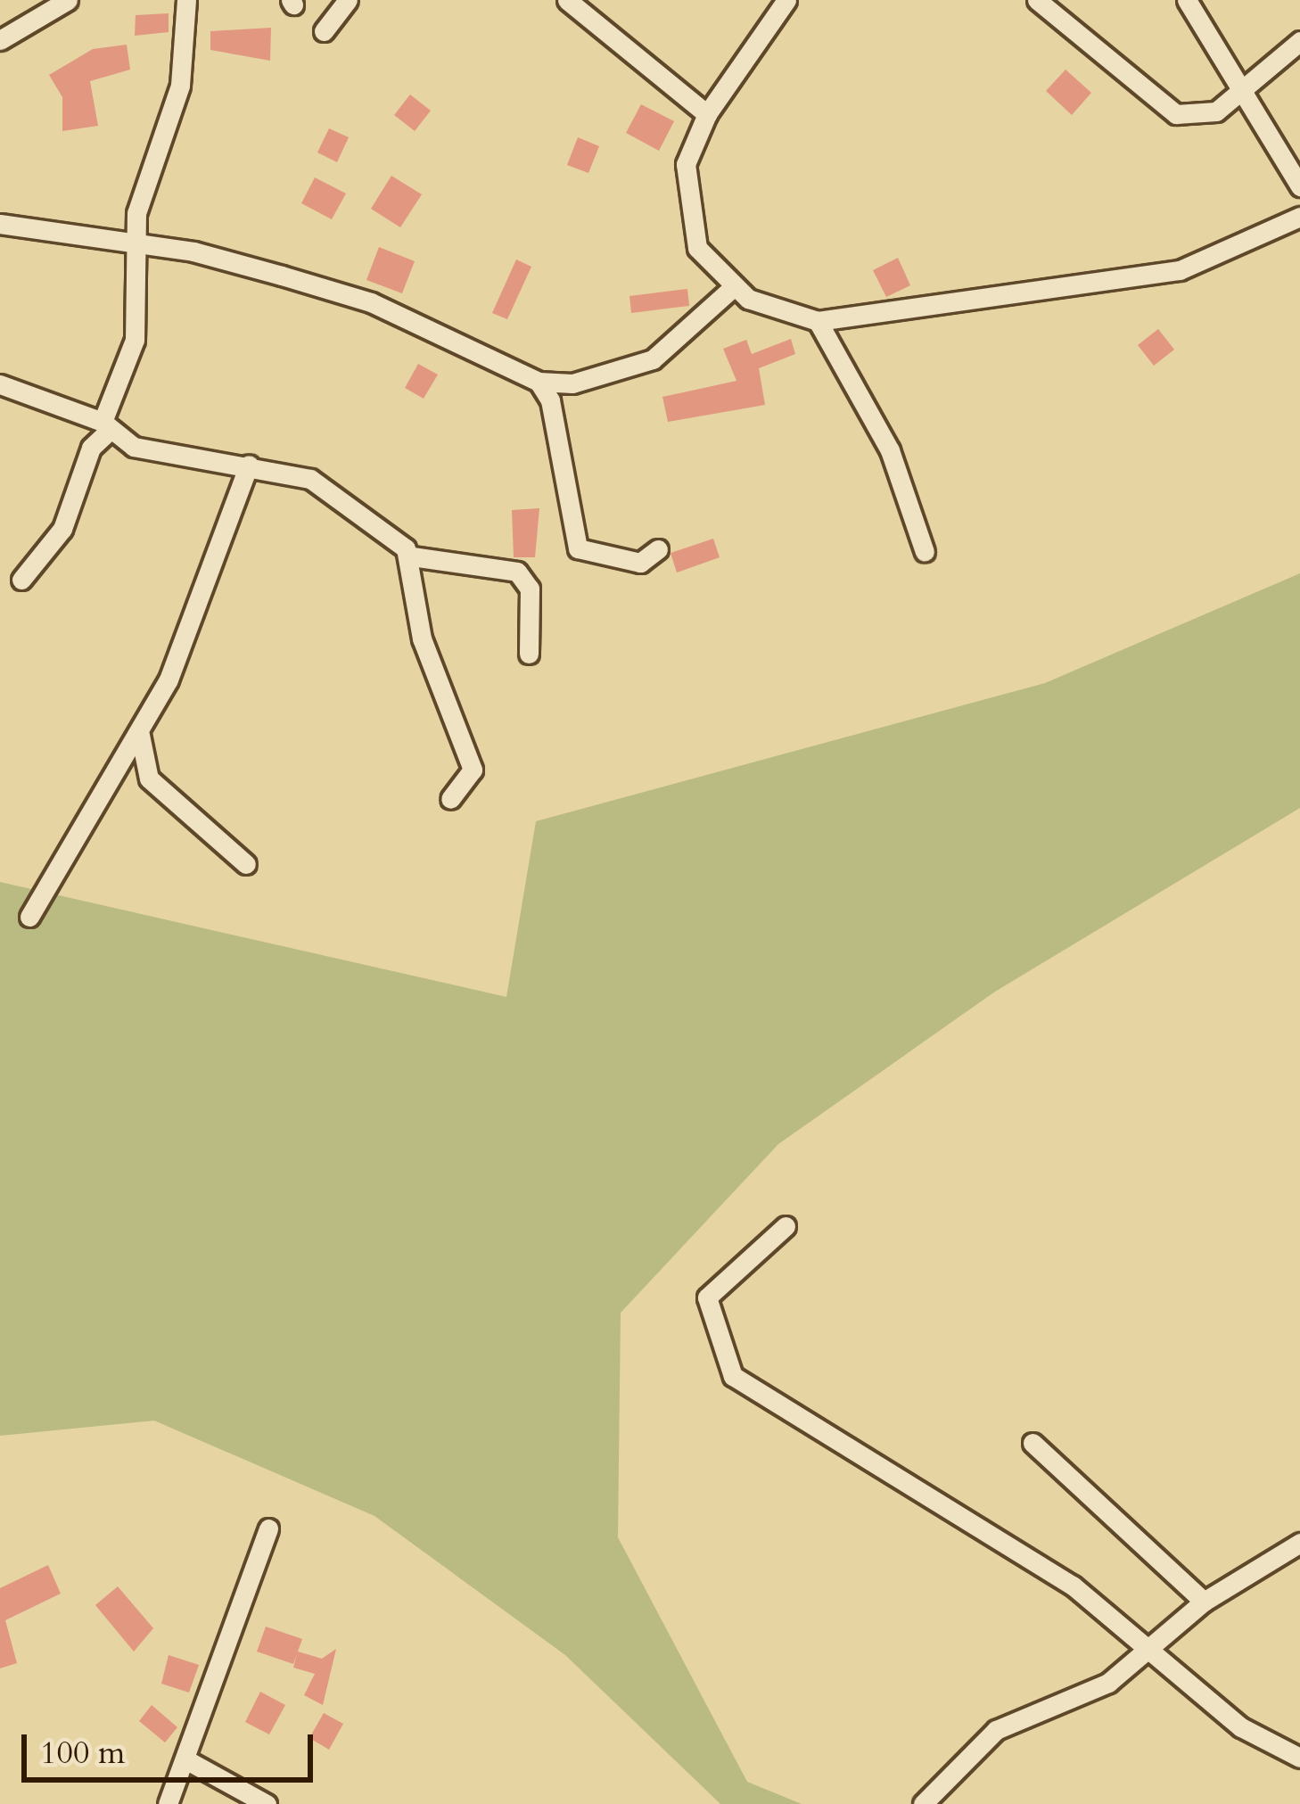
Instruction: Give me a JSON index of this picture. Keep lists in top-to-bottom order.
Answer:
{
  "scale_bar": "100 m"
}
